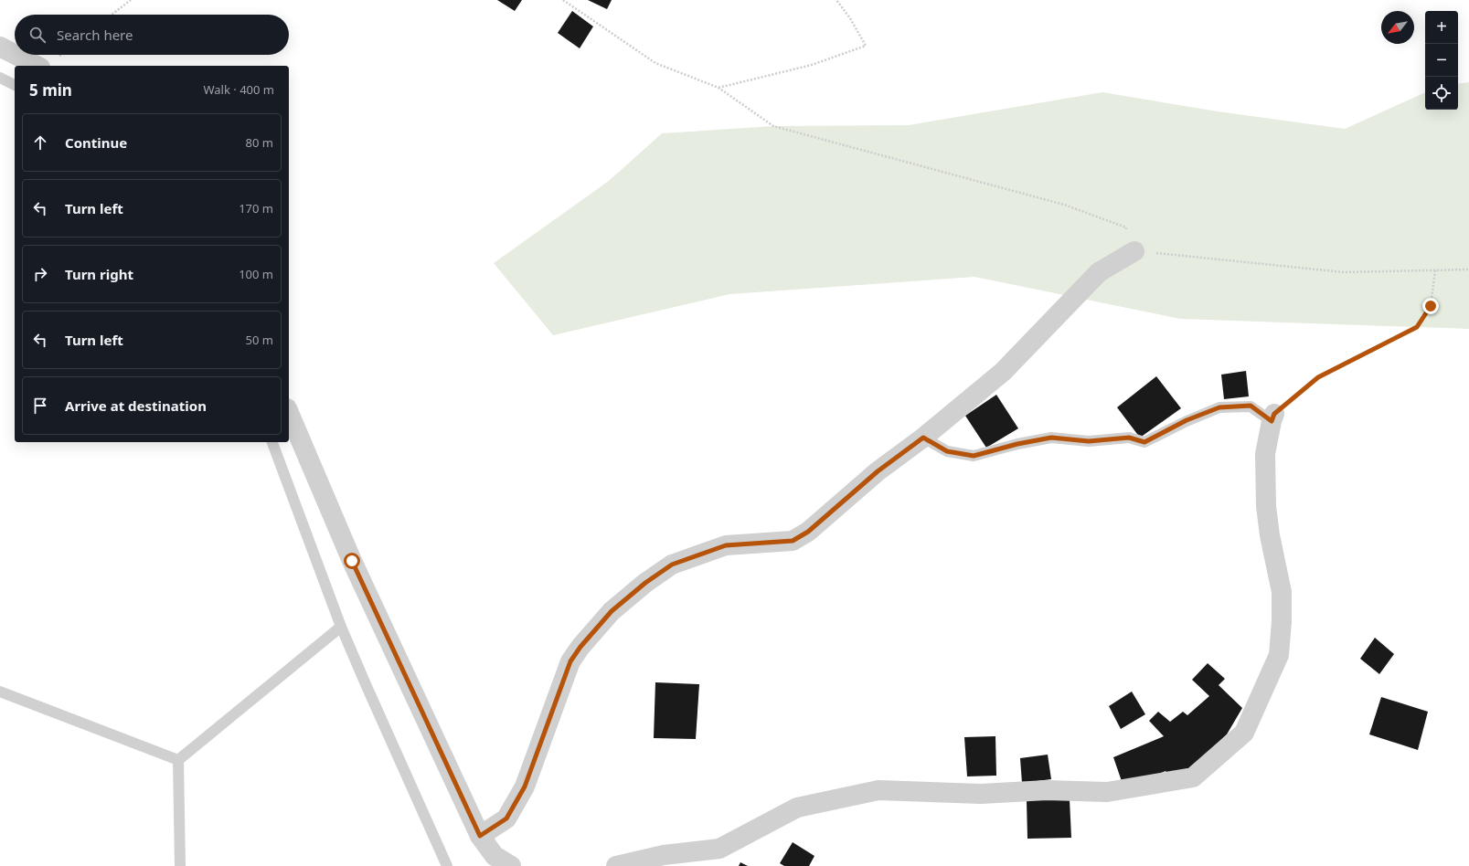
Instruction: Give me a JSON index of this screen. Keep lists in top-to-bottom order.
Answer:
{
  "north": "bottom left",
  "page": {
    "map_buttons": ["+", "−"],
    "search": "Search here",
    "heading": ["5 min", "Walk · 400 m"],
    "list": [
      ["Continue", "80 m"],
      ["Turn left", "170 m"],
      ["Turn right", "100 m"],
      ["Turn left", "50 m"],
      "Arrive at destination"
    ]
  }
}
